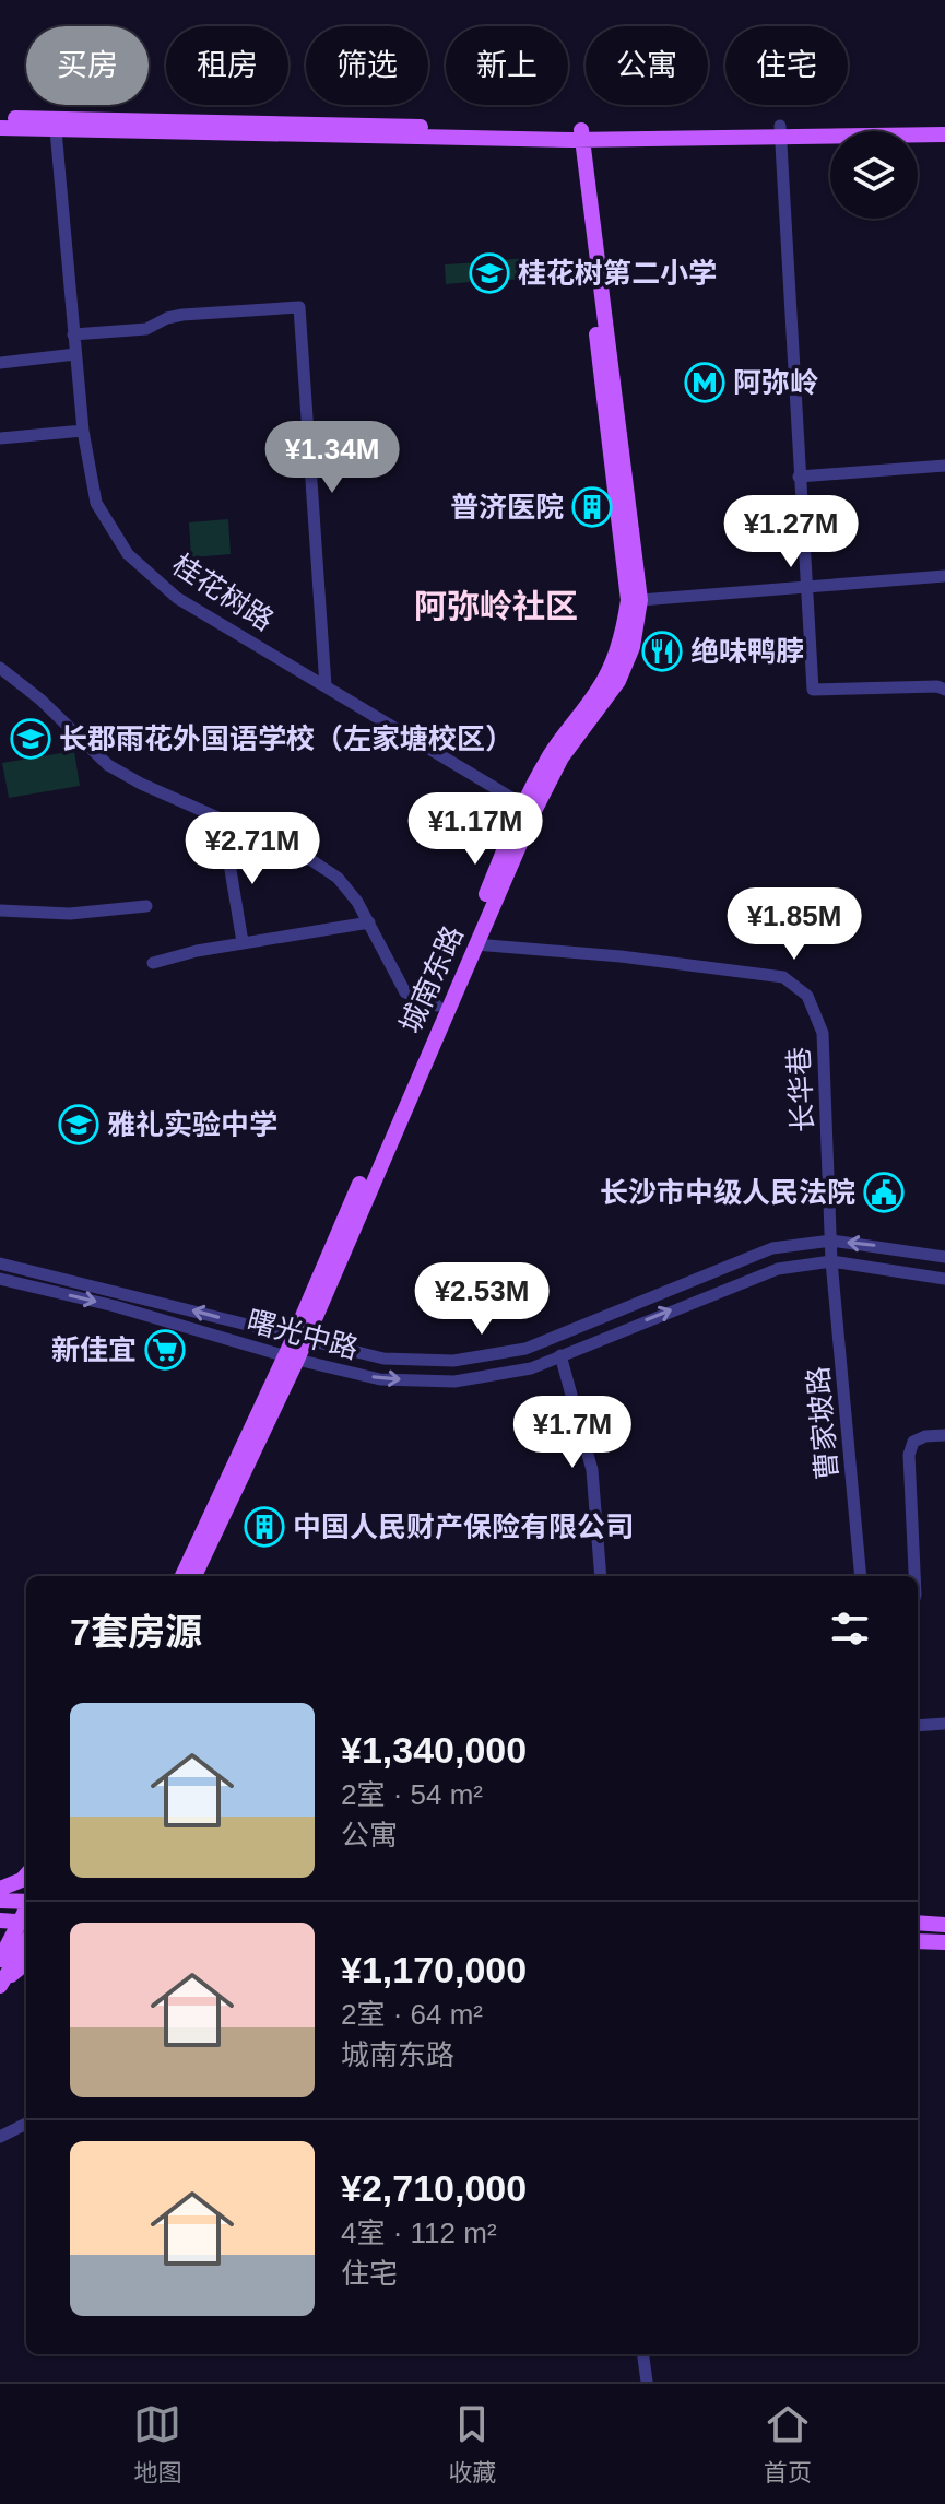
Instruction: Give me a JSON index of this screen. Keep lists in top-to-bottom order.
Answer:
{
  "streets": {
    "main road": ["城南东路"],
    "street": [
      "桂花树路",
      "长华巷",
      "曙光中路",
      "曹家坡路"
    ]
  },
  "crossings": [
    ["桂花树路", "城南东路"],
    ["城南东路", "长华巷"],
    ["城南东路", "曙光中路"],
    ["长华巷", "曙光中路"],
    ["长华巷", "曹家坡路"],
    ["曙光中路", "曹家坡路"]
  ],
  "districts": ["阿弥岭社区"],
  "places": {
    "school or university": ["桂花树第二小学", "长郡雨花外国语学校（左家塘校区）", "雅礼实验中学"],
    "metro station": ["阿弥岭"],
    "building": ["普济医院", "中国人民财产保险有限公司"],
    "restaurant": ["绝味鸭脖"],
    "public building": ["长沙市中级人民法院"],
    "supermarket": ["新佳宜"]
  },
  "page": {
    "chip": [
      "买房",
      "租房",
      "筛选",
      "新上",
      "公寓",
      "住宅"
    ],
    "price": [
      "¥1.34M",
      "¥1.27M",
      "¥1.17M",
      "¥2.71M",
      "¥1.85M",
      "¥2.53M",
      "¥1.7M"
    ],
    "heading": "7套房源",
    "list": [
      {
        "name": "¥1,340,000",
        "note": "2室 · 54 m² · 公寓"
      },
      {
        "name": "¥1,170,000",
        "note": "2室 · 64 m² · 城南东路"
      },
      {
        "name": "¥2,710,000",
        "note": "4室 · 112 m² · 住宅"
      }
    ],
    "tabs": ["地图", "收藏", "首页"]
  }
}
